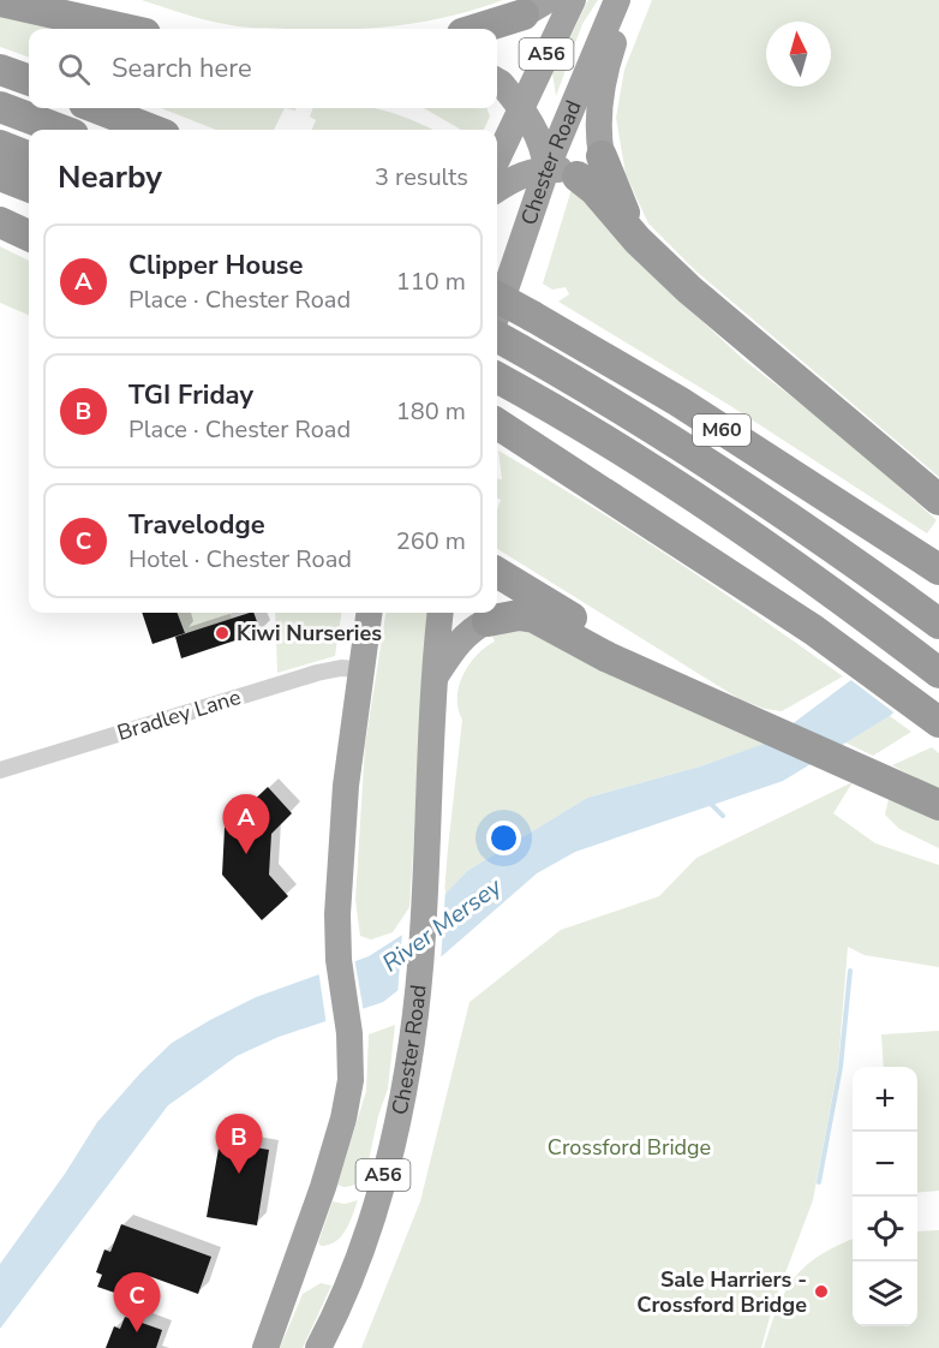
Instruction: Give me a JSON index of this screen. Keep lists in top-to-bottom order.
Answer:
{
  "streets": {
    "highway": ["A56", "Chester Road", "M60"],
    "street": ["Bradley Lane"]
  },
  "crossings": [
    ["A56", "Bradley Lane"]
  ],
  "water": ["River Mersey"],
  "parks": ["Crossford Bridge"],
  "places": ["Kiwi Nurseries", "Sale Harriers - Crossford Bridge"],
  "north": "top",
  "page": {
    "search": "Search here",
    "heading": ["Nearby", "3 results"],
    "list": [
      {
        "mark": "A",
        "name": "Clipper House",
        "note": "Place · Chester Road",
        "value": "110 m"
      },
      {
        "mark": "B",
        "name": "TGI Friday",
        "note": "Place · Chester Road",
        "value": "180 m"
      },
      {
        "mark": "C",
        "name": "Travelodge",
        "note": "Hotel · Chester Road",
        "value": "260 m"
      }
    ],
    "pins": ["A", "B", "C"],
    "map_buttons": ["+", "−"]
  }
}
